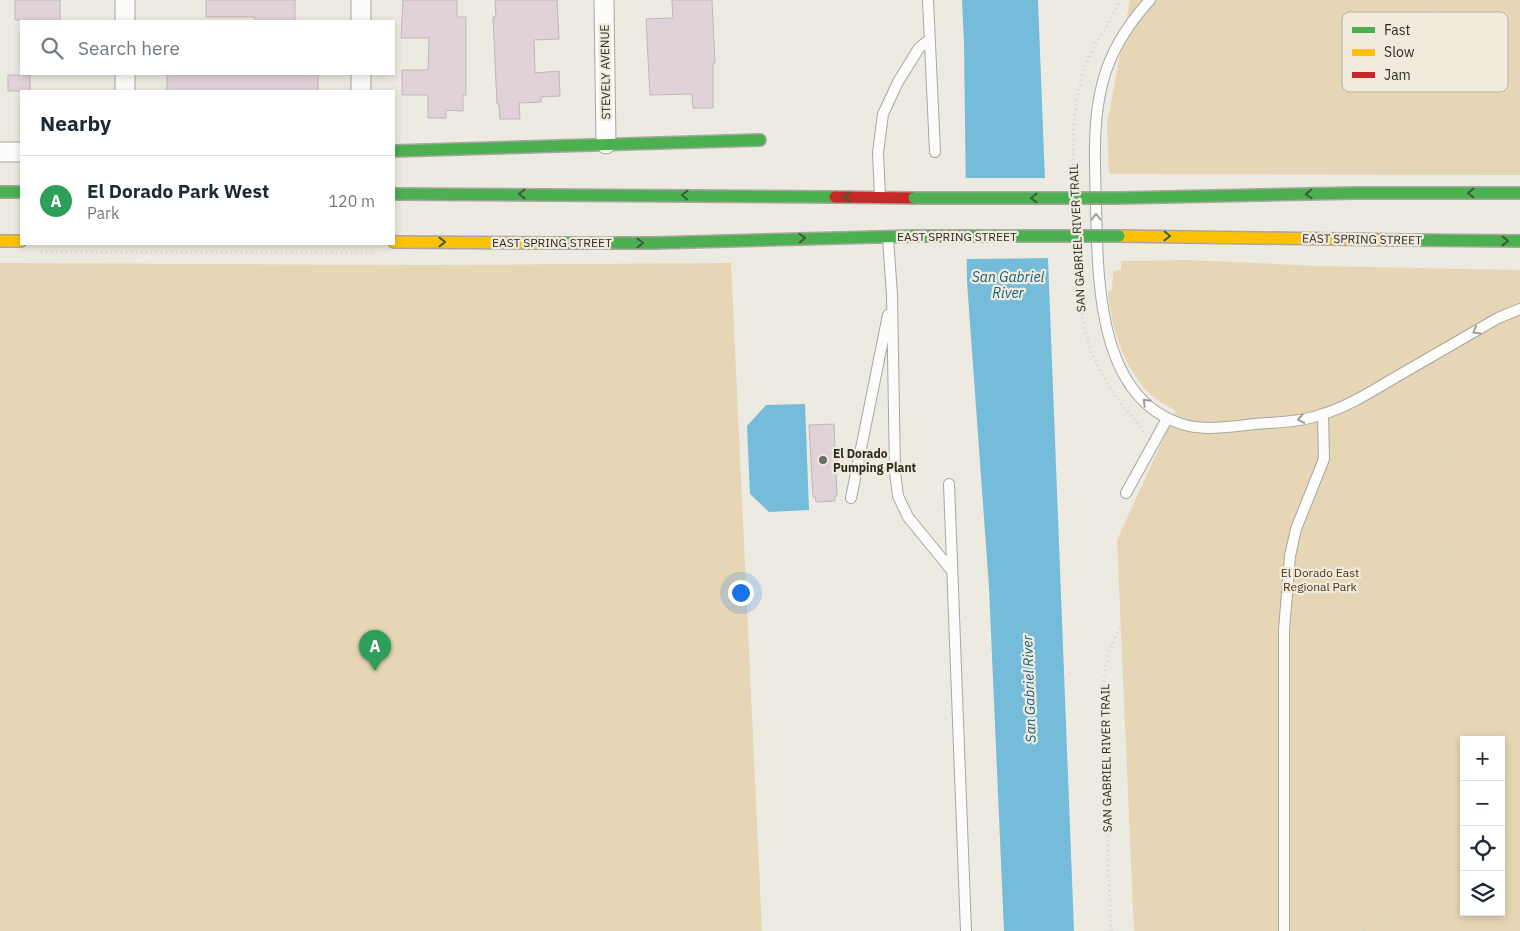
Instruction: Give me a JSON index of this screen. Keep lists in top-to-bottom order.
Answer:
{
  "streets": {
    "main road": ["EAST SPRING STREET"],
    "street": ["STEVELY AVENUE"],
    "path": ["SAN GABRIEL RIVER TRAIL"]
  },
  "water": ["San Gabriel River"],
  "parks": ["El Dorado East Regional Park"],
  "places": ["El Dorado Pumping Plant"],
  "legend": ["Fast", "Slow", "Jam"],
  "page": {
    "search": "Search here",
    "heading": "Nearby",
    "list": [
      {
        "mark": "A",
        "name": "El Dorado Park West",
        "note": "Park",
        "value": "120 m"
      }
    ],
    "pins": "A",
    "map_buttons": ["+", "−"]
  }
}
